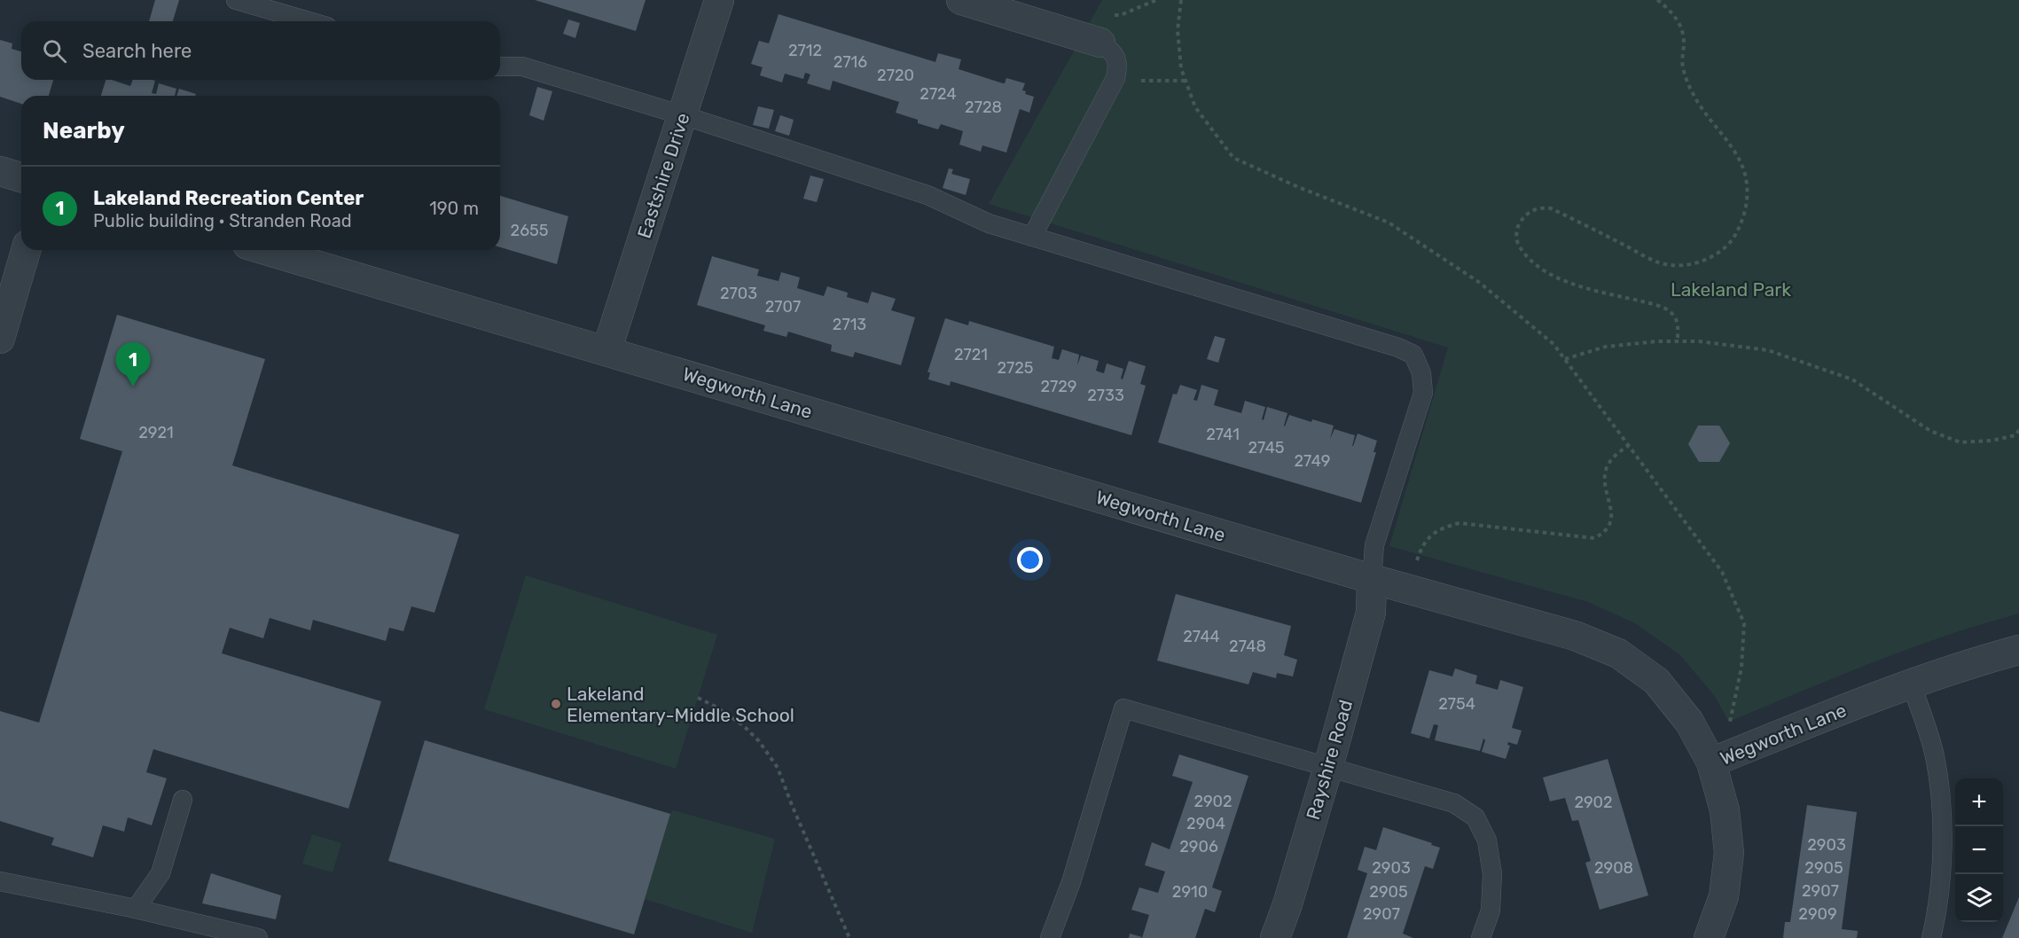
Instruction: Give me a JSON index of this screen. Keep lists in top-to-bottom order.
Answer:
{
  "streets": {
    "street": ["Eastshire Drive", "Wegworth Lane", "Rayshire Road"]
  },
  "crossings": [
    ["Eastshire Drive", "Wegworth Lane"],
    ["Wegworth Lane", "Rayshire Road"]
  ],
  "parks": ["Lakeland Park"],
  "places": ["Lakeland Elementary-Middle School"],
  "house_numbers": [
    "2712",
    "2716",
    "2720",
    "2724",
    "2728",
    "2655",
    "2703",
    "2707",
    "2713",
    "2721",
    "2725",
    "2729",
    "2733",
    "2921",
    "2741",
    "2745",
    "2749",
    "2744",
    "2748",
    "2754",
    "2902",
    "2902",
    "2904",
    "2903",
    "2906",
    "2903",
    "2908",
    "2905",
    "2907",
    "2910",
    "2905",
    "2907",
    "2909"
  ],
  "page": {
    "search": "Search here",
    "heading": "Nearby",
    "list": [
      {
        "mark": "1",
        "name": "Lakeland Recreation Center",
        "note": "Public building · Stranden Road",
        "value": "190 m"
      }
    ],
    "pins": "1",
    "map_buttons": ["+", "−"]
  }
}
